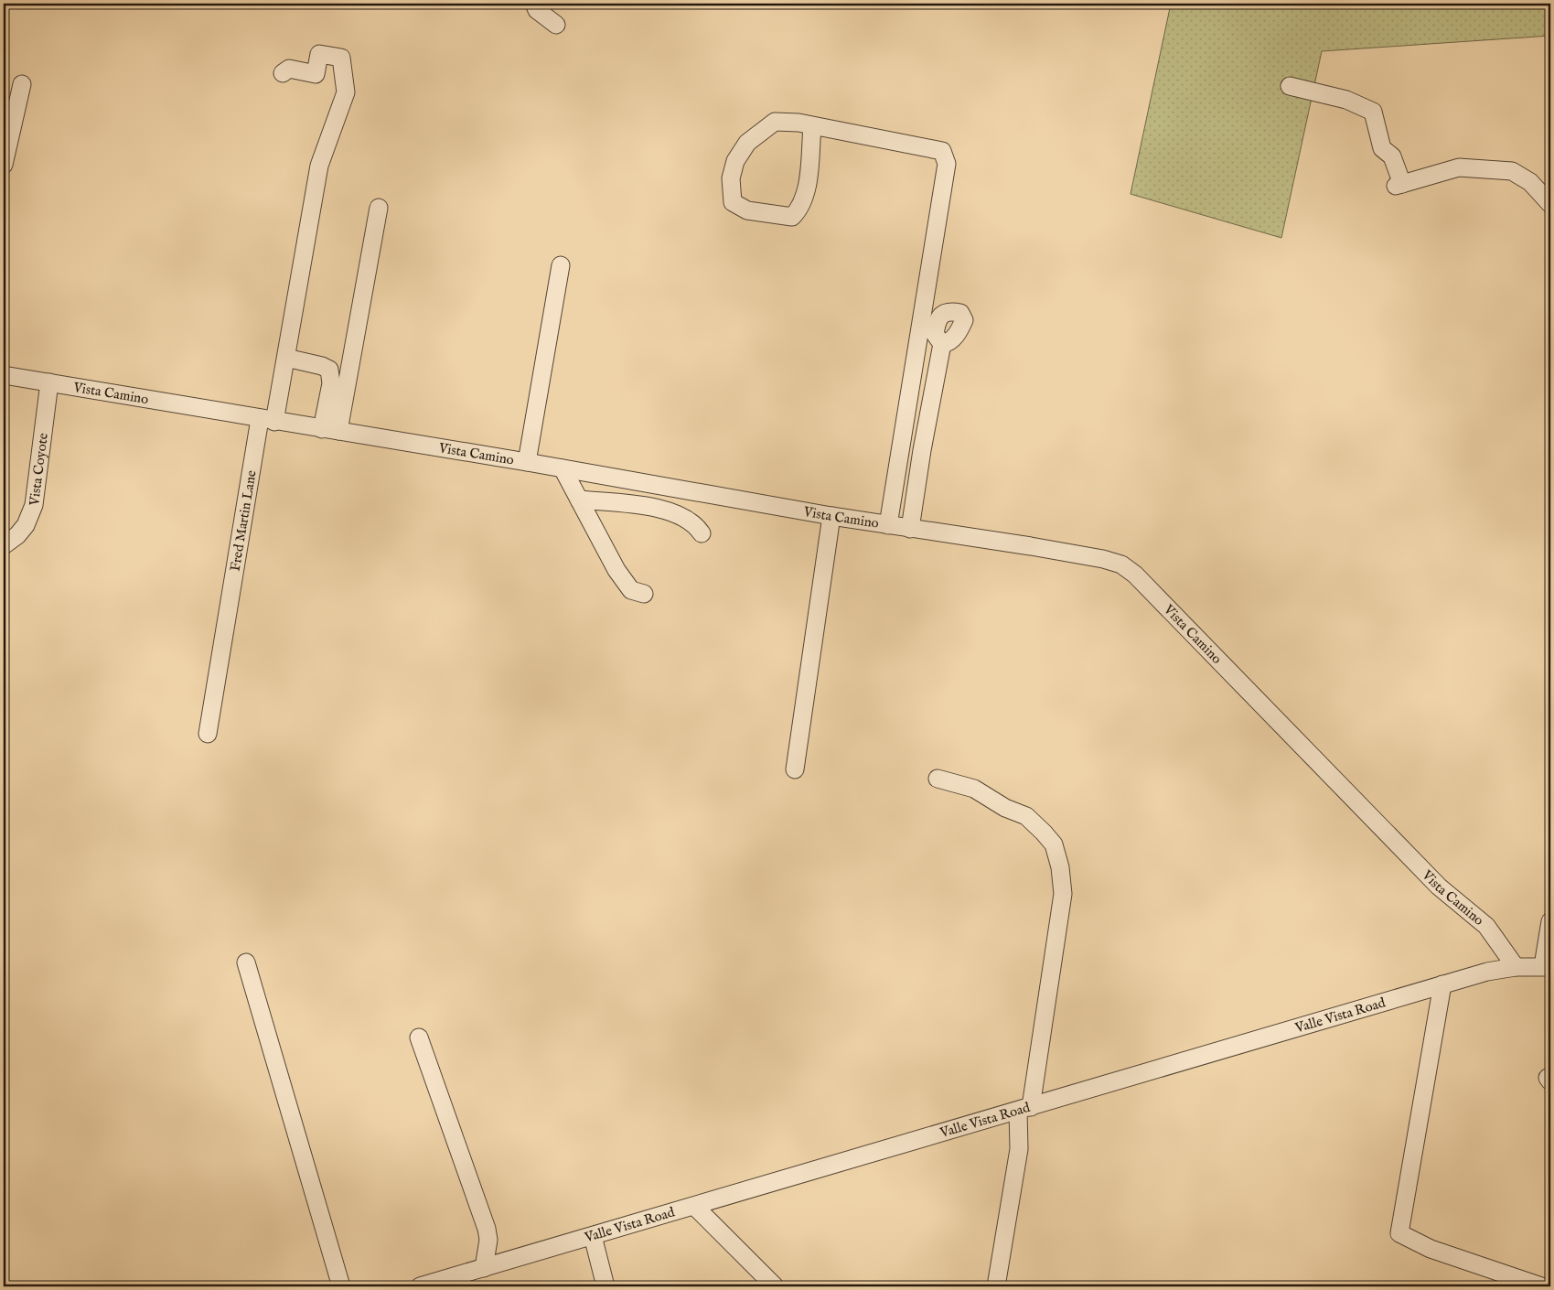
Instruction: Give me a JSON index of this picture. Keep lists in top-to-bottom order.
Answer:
{
  "streets": {
    "street": [
      "Vista Camino",
      "Vista Coyote",
      "Fred Martin Lane",
      "Valle Vista Road"
    ]
  },
  "crossings": [
    ["Vista Camino", "Vista Coyote"],
    ["Vista Camino", "Fred Martin Lane"],
    ["Vista Camino", "Valle Vista Road"]
  ]
}
